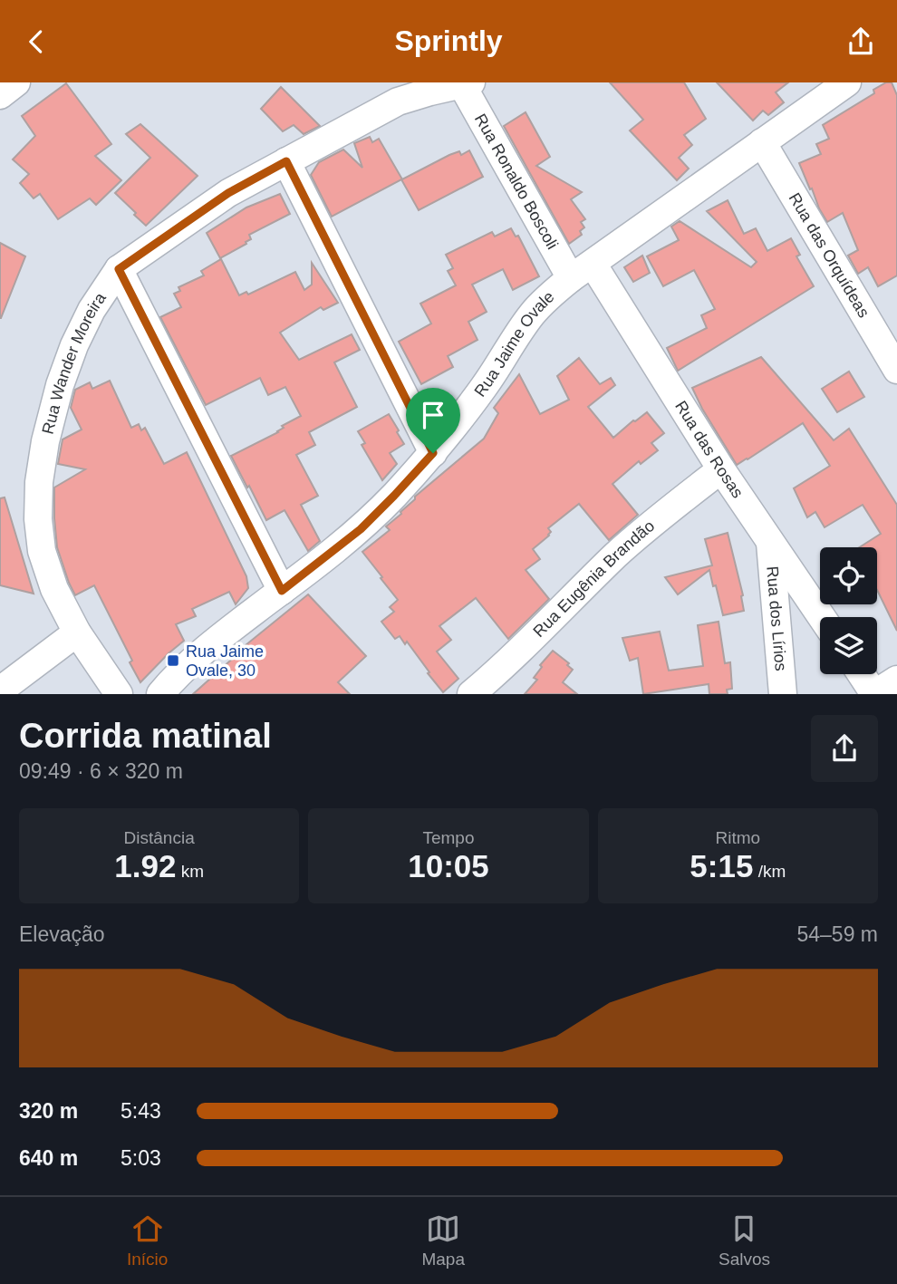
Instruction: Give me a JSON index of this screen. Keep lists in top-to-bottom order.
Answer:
{
  "streets": {
    "street": [
      "Rua Ronaldo Boscoli",
      "Rua das Orquídeas",
      "Rua Jaime Ovale",
      "Rua Wander Moreira",
      "Rua das Rosas",
      "Rua Eugênia Brandão",
      "Rua dos Lírios"
    ]
  },
  "crossings": [
    ["Rua Ronaldo Boscoli", "Rua Jaime Ovale"],
    ["Rua Ronaldo Boscoli", "Rua Wander Moreira"],
    ["Rua Ronaldo Boscoli", "Rua das Rosas"],
    ["Rua das Orquídeas", "Rua Jaime Ovale"],
    ["Rua Jaime Ovale", "Rua das Rosas"],
    ["Rua das Rosas", "Rua Eugênia Brandão"],
    ["Rua das Rosas", "Rua dos Lírios"]
  ],
  "places": {
    "transit": ["Rua Jaime Ovale, 30"]
  },
  "page": {
    "header": "Sprintly",
    "heading": ["Corrida matinal", "09:49 · 6 × 320 m"],
    "stats": [
      ["Distância", "1.92 km"],
      ["Tempo", "10:05"],
      ["Ritmo", "5:15 /km"]
    ],
    "chart": ["Elevação", "54–59 m"],
    "list": [
      {
        "name": "320 m",
        "note": "5:43"
      },
      {
        "name": "640 m",
        "note": "5:03"
      }
    ],
    "tabs": ["Início", "Mapa", "Salvos"]
  }
}
